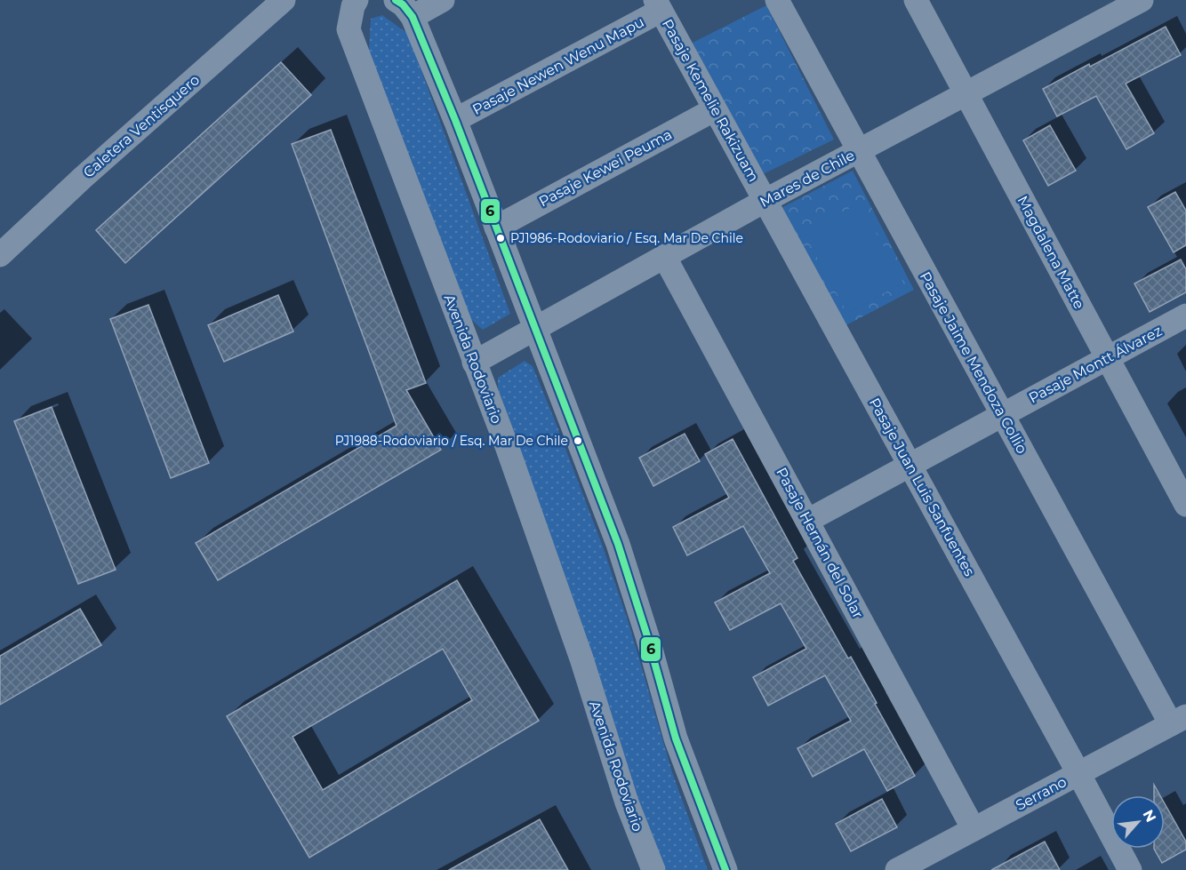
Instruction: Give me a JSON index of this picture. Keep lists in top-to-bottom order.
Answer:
{
  "streets": {
    "street": [
      "Pasaje Newen Wenu Mapu",
      "Pasaje Kemelie Rakizuam",
      "Caletera Ventisquero",
      "Pasaje Kewei Peuma",
      "Mares de Chile",
      "Magdalena Matte",
      "Avenida Rodoviario",
      "Pasaje Jaime Mendoza Collio",
      "Pasaje Montt Álvarez",
      "Pasaje Juan Luis Sanfuentes",
      "Pasaje Hernán del Solar",
      "Serrano"
    ]
  },
  "crossings": [
    ["Pasaje Newen Wenu Mapu", "Pasaje Kemelie Rakizuam"],
    ["Pasaje Kemelie Rakizuam", "Pasaje Kewei Peuma"],
    ["Pasaje Kemelie Rakizuam", "Mares de Chile"],
    ["Pasaje Kemelie Rakizuam", "Pasaje Juan Luis Sanfuentes"],
    ["Mares de Chile", "Magdalena Matte"],
    ["Mares de Chile", "Avenida Rodoviario"],
    ["Mares de Chile", "Pasaje Jaime Mendoza Collio"],
    ["Mares de Chile", "Pasaje Juan Luis Sanfuentes"],
    ["Mares de Chile", "Pasaje Hernán del Solar"],
    ["Magdalena Matte", "Pasaje Montt Álvarez"],
    ["Pasaje Jaime Mendoza Collio", "Pasaje Montt Álvarez"],
    ["Pasaje Jaime Mendoza Collio", "Serrano"],
    ["Pasaje Montt Álvarez", "Pasaje Juan Luis Sanfuentes"],
    ["Pasaje Montt Álvarez", "Pasaje Hernán del Solar"],
    ["Pasaje Juan Luis Sanfuentes", "Serrano"],
    ["Pasaje Hernán del Solar", "Serrano"]
  ],
  "places": ["PJ1986-Rodoviario / Esq. Mar De Chile", "PJ1988-Rodoviario / Esq. Mar De Chile"],
  "lines": ["transit line 6"],
  "north": "top right"
}
